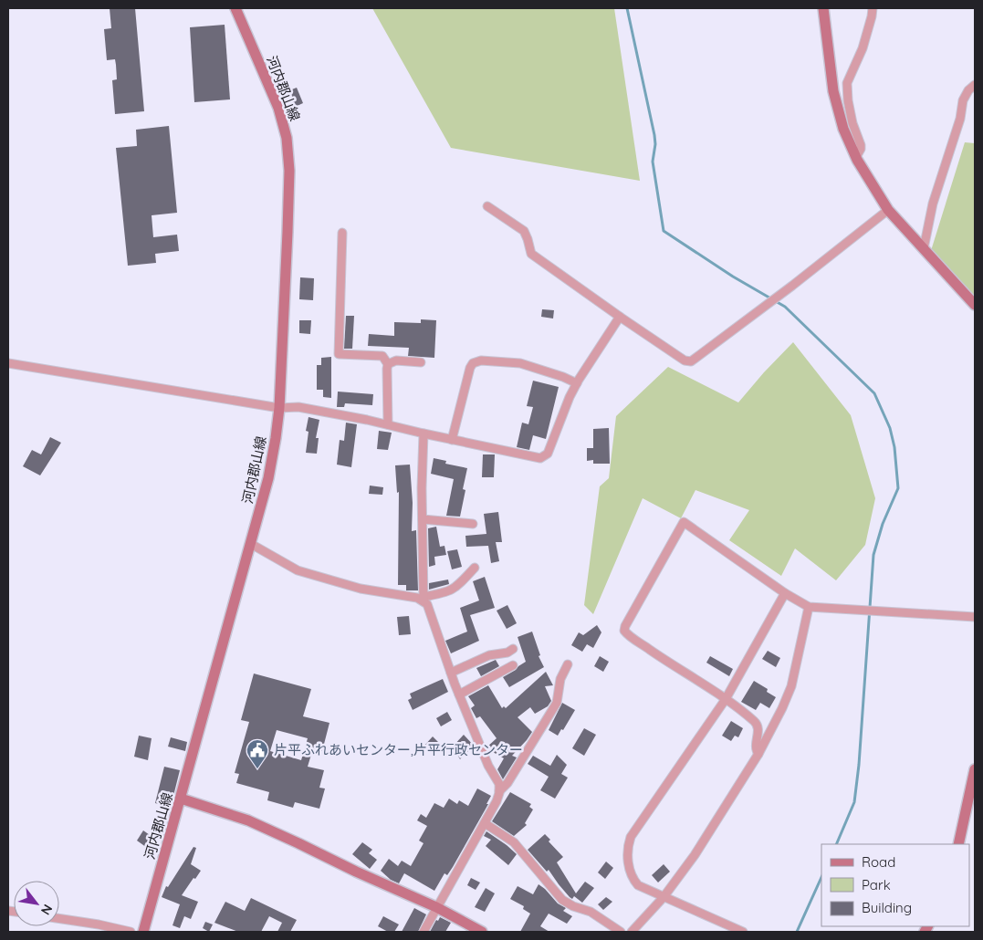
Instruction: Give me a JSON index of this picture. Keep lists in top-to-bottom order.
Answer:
{
  "streets": {
    "main road": ["河内郡山線"]
  },
  "places": {
    "public building": ["片平ふれあいセンター,片平行政センター"]
  },
  "legend": ["Road", "Park", "Building"],
  "north": "bottom right"
}
